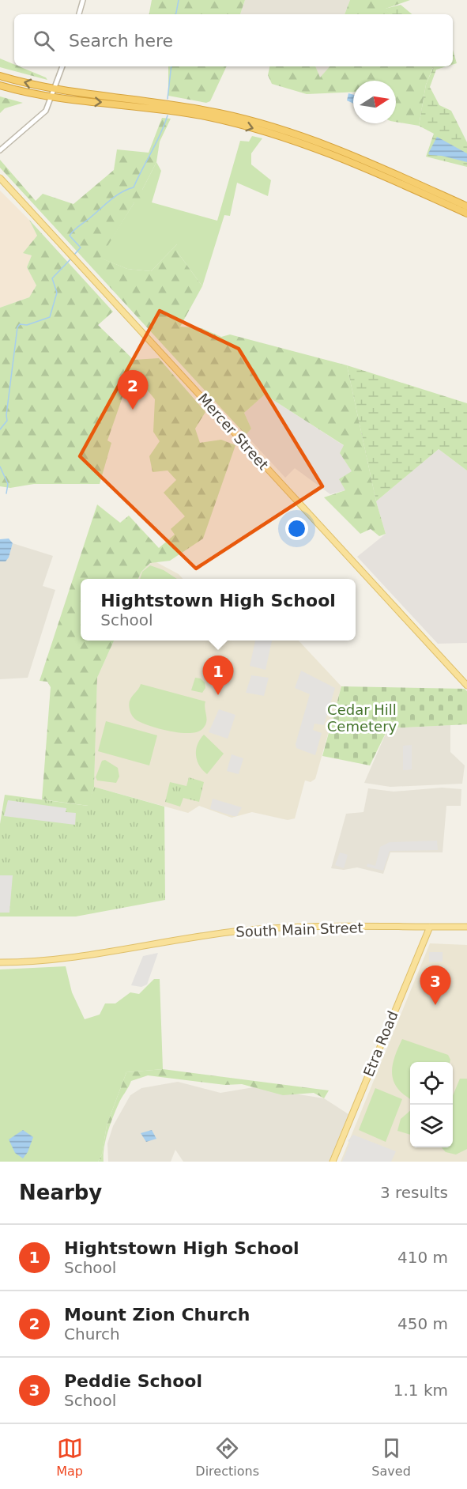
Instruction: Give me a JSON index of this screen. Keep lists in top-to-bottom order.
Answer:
{
  "streets": {
    "main road": ["Mercer Street", "South Main Street", "Etra Road"]
  },
  "crossings": [
    ["South Main Street", "Etra Road"]
  ],
  "parks": ["Cedar Hill Cemetery"],
  "north": "right",
  "page": {
    "search": "Search here",
    "pins": ["2", "1", "3"],
    "popup": ["Hightstown High School", "School"],
    "heading": ["Nearby", "3 results"],
    "list": [
      {
        "mark": "1",
        "name": "Hightstown High School",
        "note": "School",
        "value": "410 m"
      },
      {
        "mark": "2",
        "name": "Mount Zion Church",
        "note": "Church",
        "value": "450 m"
      },
      {
        "mark": "3",
        "name": "Peddie School",
        "note": "School",
        "value": "1.1 km"
      }
    ],
    "nav": ["Map", "Directions", "Saved"]
  }
}
